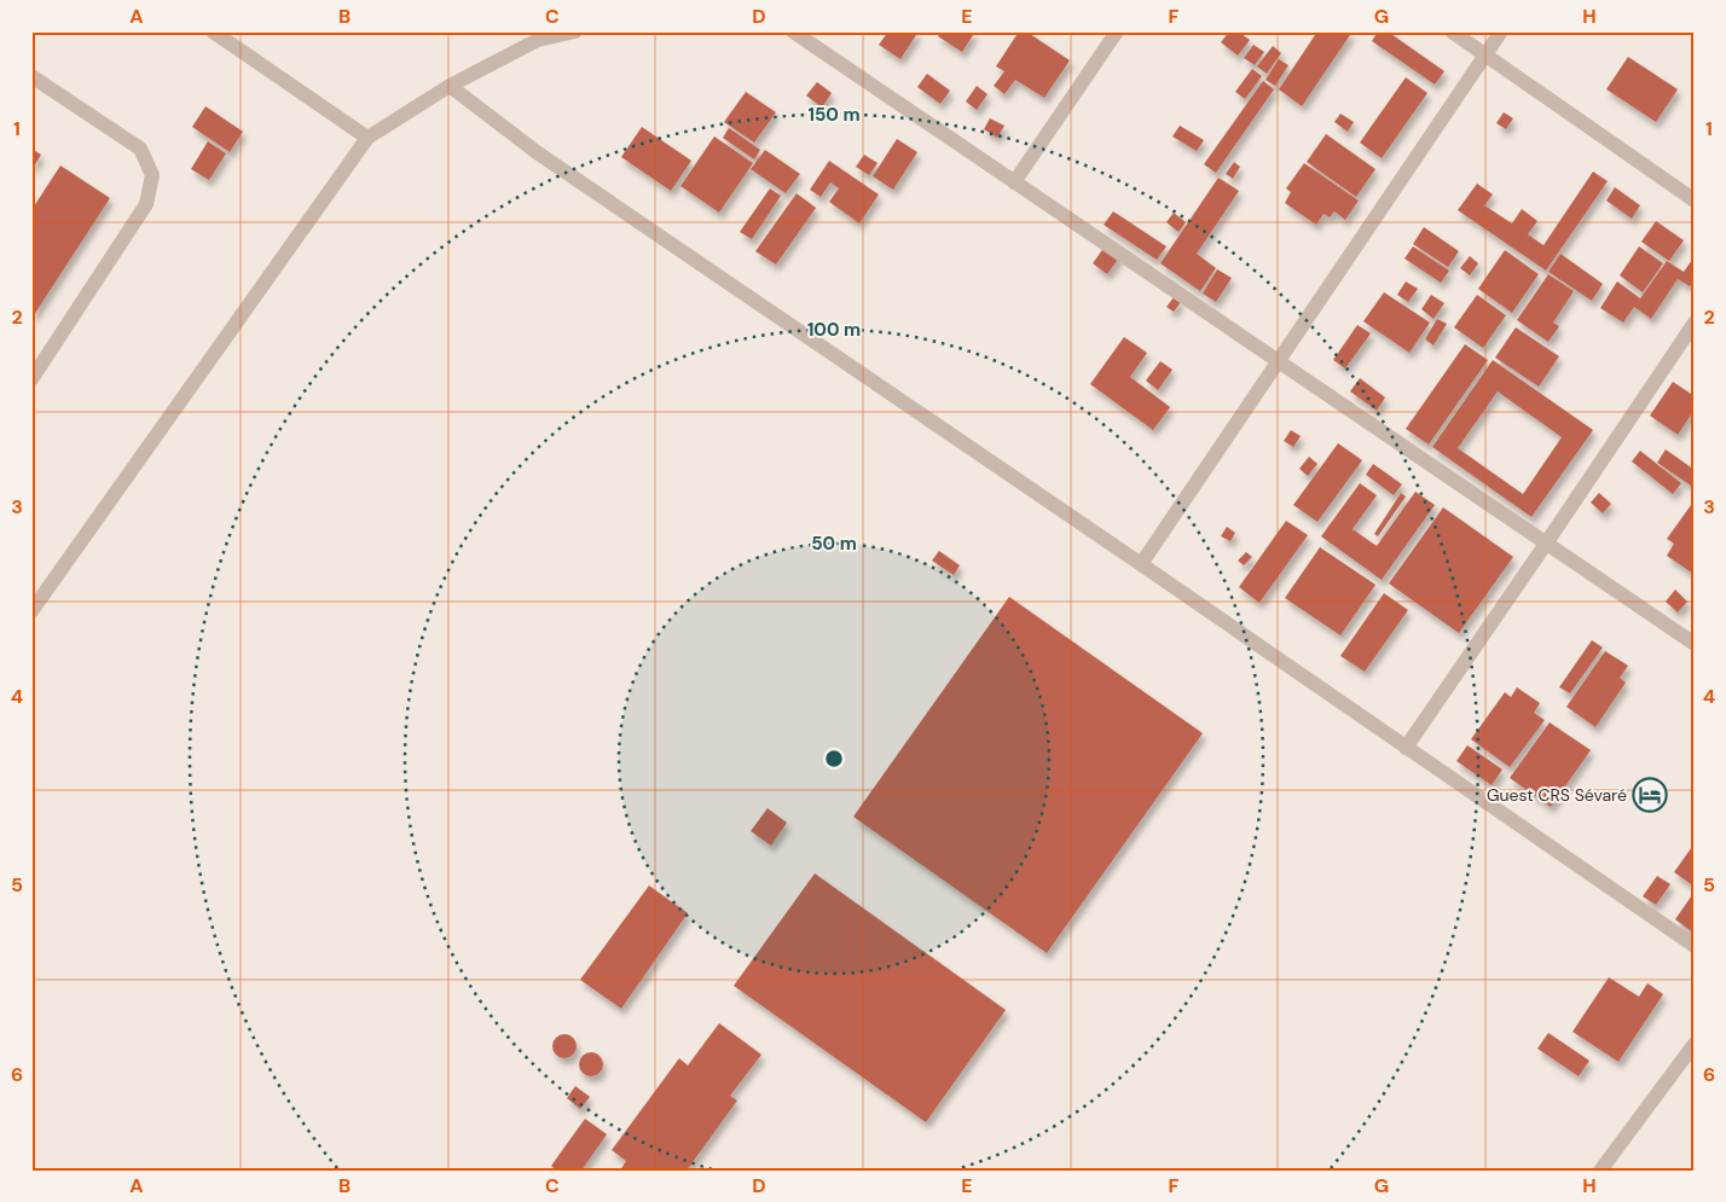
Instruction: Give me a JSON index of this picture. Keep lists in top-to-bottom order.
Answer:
{
  "places": {
    "hotel": ["Guest CRS Sévaré"]
  },
  "grid": {
    "columns": [
      "A",
      "B",
      "C",
      "D",
      "E",
      "F",
      "G",
      "H"
    ],
    "rows": [
      "1",
      "2",
      "3",
      "4",
      "5",
      "6"
    ]
  },
  "rings": ["150 m", "100 m", "50 m"]
}
